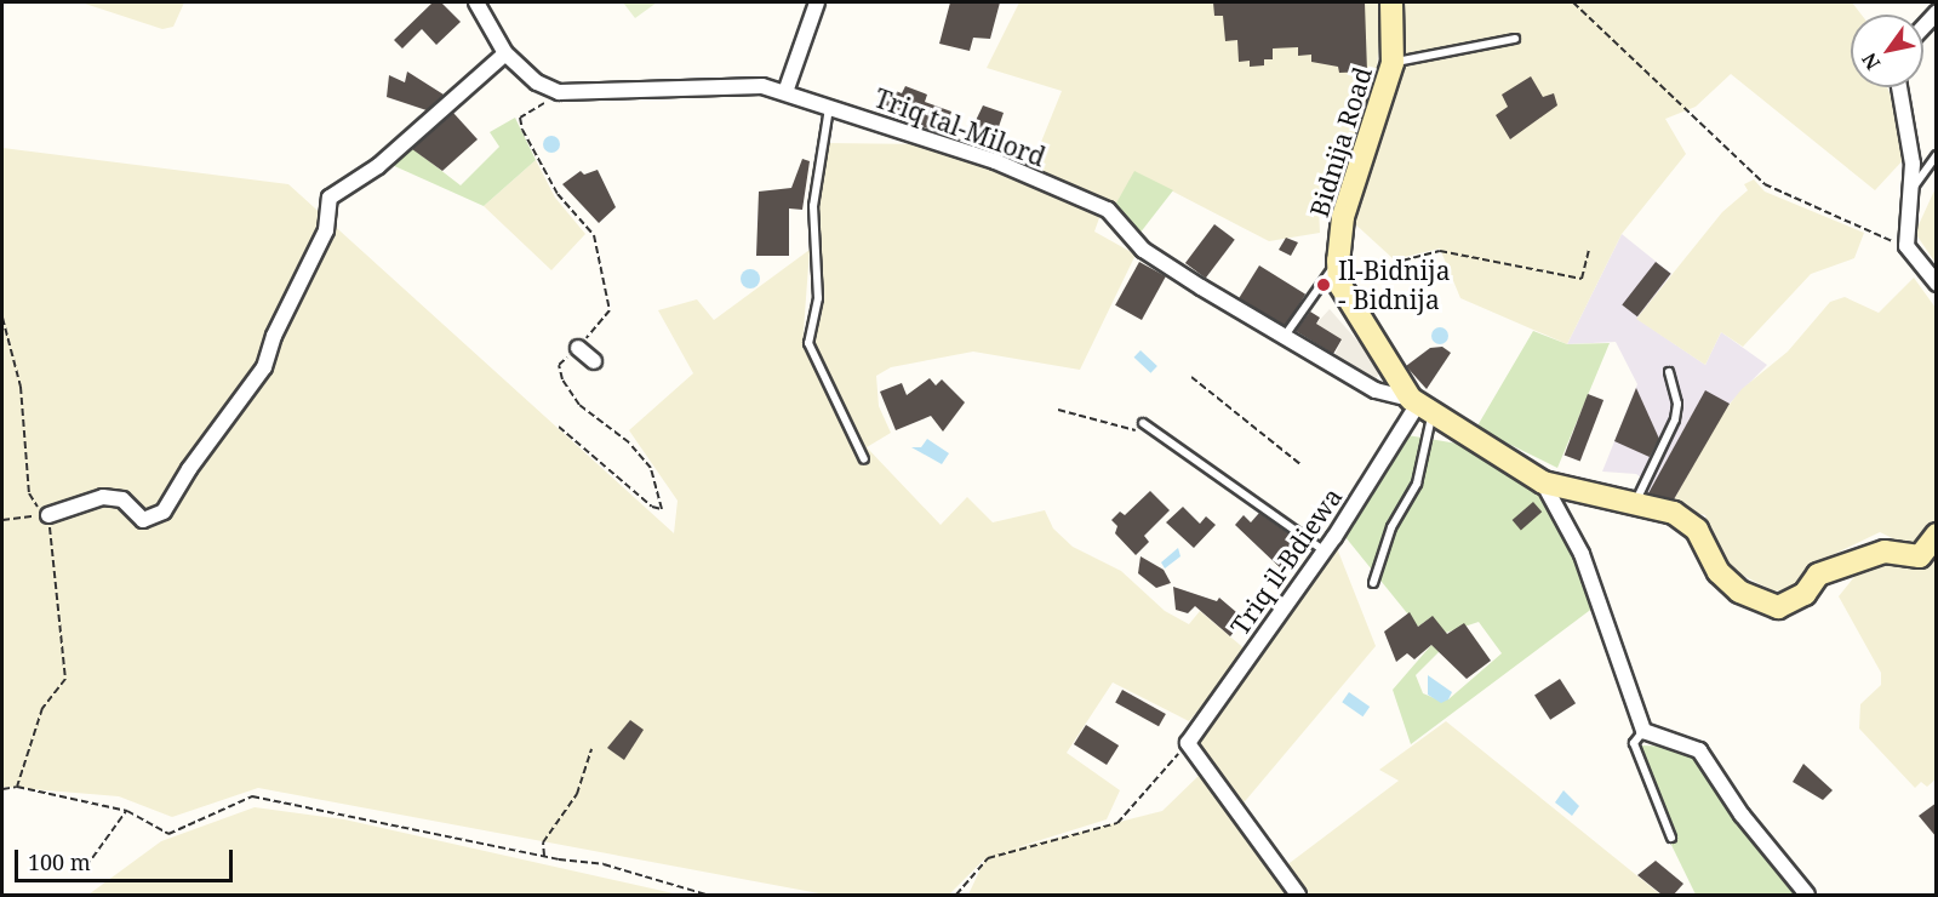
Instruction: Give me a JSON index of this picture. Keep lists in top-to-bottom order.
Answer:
{
  "streets": {
    "street": ["Triq tal-Milord", "Bidnija Road", "Triq il-Bdiewa"]
  },
  "crossings": [
    ["Triq tal-Milord", "Bidnija Road"],
    ["Triq tal-Milord", "Triq il-Bdiewa"],
    ["Bidnija Road", "Triq il-Bdiewa"]
  ],
  "places": ["Il-Bidnija - Bidnija"],
  "scale_bar": "100 m",
  "north": "bottom left"
}
